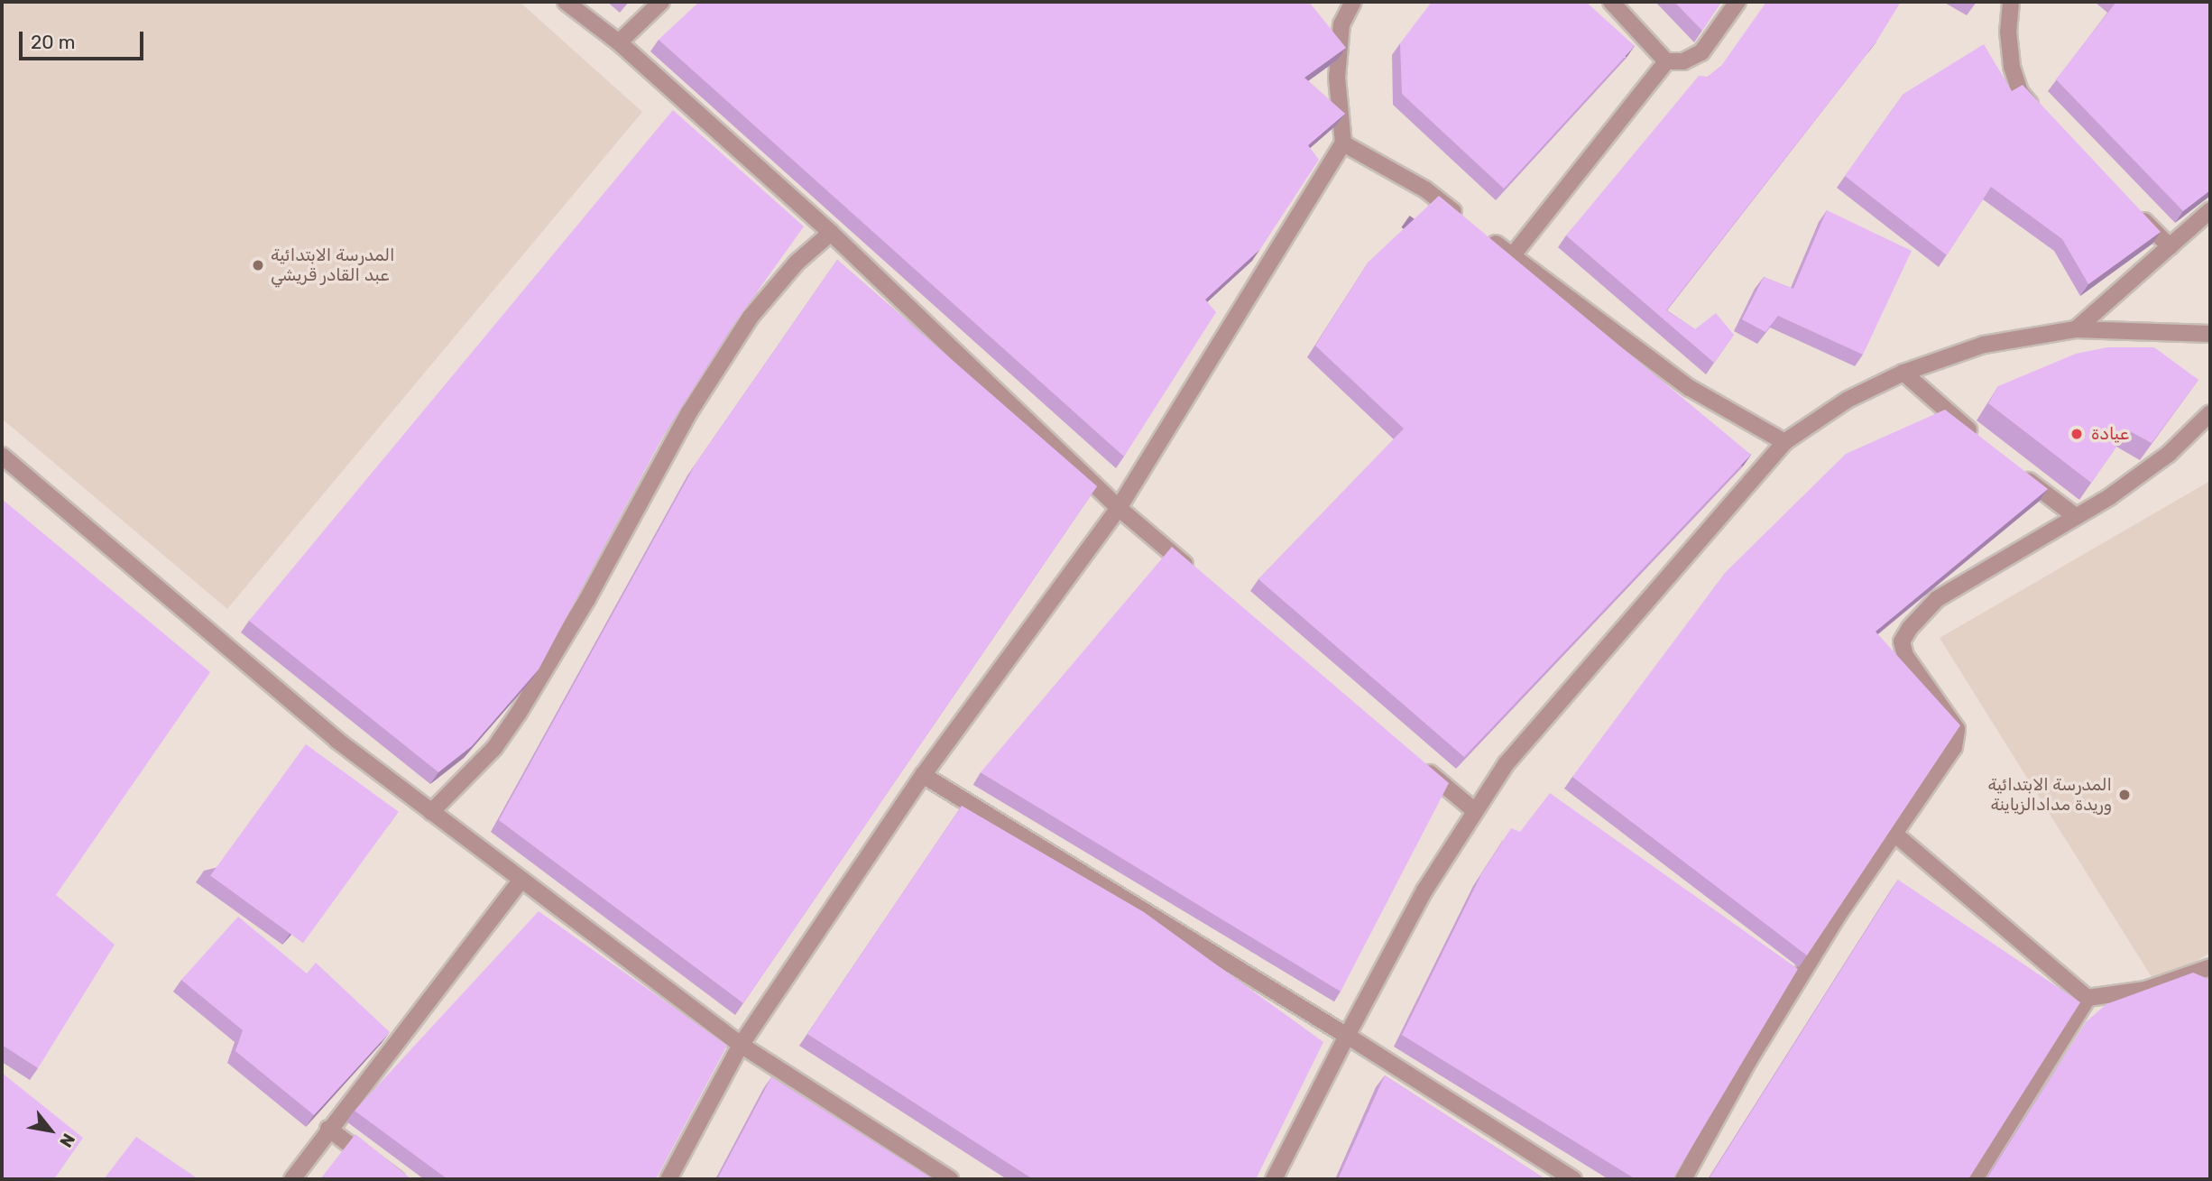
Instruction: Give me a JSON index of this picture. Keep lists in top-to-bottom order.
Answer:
{
  "places": ["المدرسة الابتدائية عبد القادر قريشي", "عيادة", "المدرسة الابتدائية وريدة مدادالزياينة"],
  "scale_bar": "20 m",
  "north": "bottom right"
}
